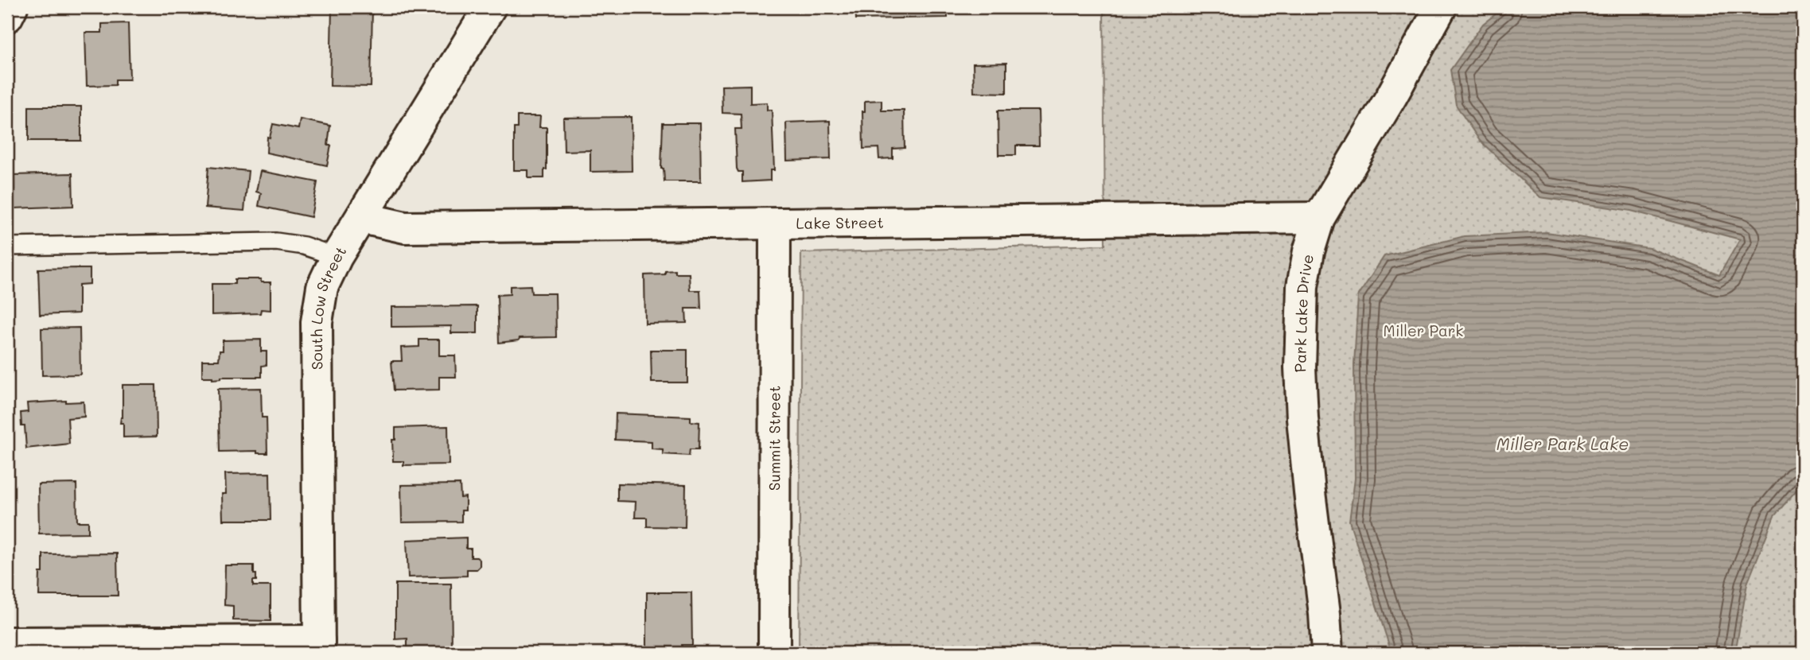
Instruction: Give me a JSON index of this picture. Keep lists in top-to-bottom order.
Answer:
{
  "streets": {
    "street": [
      "Lake Street",
      "South Low Street",
      "Park Lake Drive",
      "Summit Street"
    ]
  },
  "crossings": [
    ["Lake Street", "South Low Street"],
    ["Lake Street", "Park Lake Drive"],
    ["Lake Street", "Summit Street"]
  ],
  "water": ["Miller Park Lake"],
  "parks": ["Miller Park"]
}
